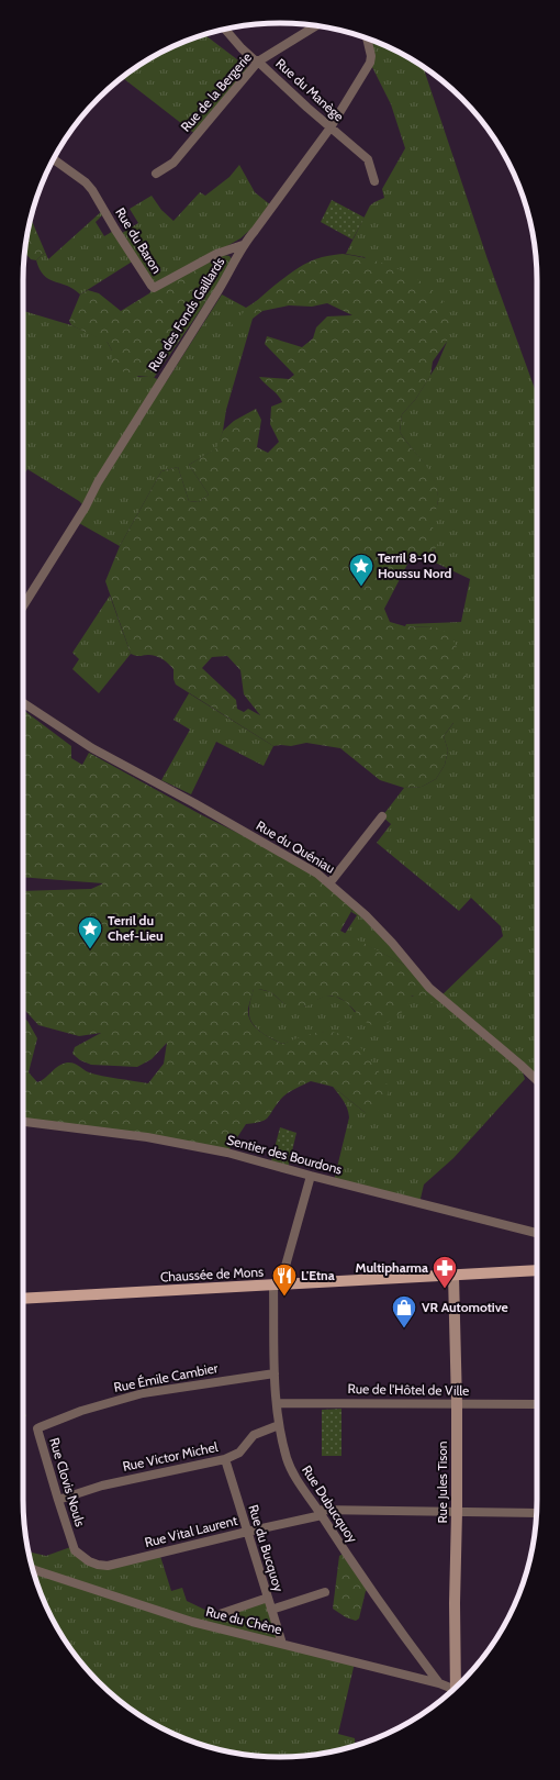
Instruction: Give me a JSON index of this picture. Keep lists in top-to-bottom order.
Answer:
{
  "streets": {
    "main road": ["Chaussée de Mons"],
    "street": [
      "Rue du Manège",
      "Rue de la Bergerie",
      "Rue du Baron",
      "Rue des Fonds Gaillards",
      "Rue du Quéniau",
      "Sentier des Bourdons",
      "Rue Émile Cambier",
      "Rue de l'Hôtel de Ville",
      "Rue Victor Michel",
      "Rue Clovis Nouls",
      "Rue Jules Tison",
      "Rue Dubucquoy",
      "Rue Vital Laurent",
      "Rue du Bucquoy",
      "Rue du Chêne"
    ]
  },
  "crossings": [
    ["Rue du Manège", "Rue de la Bergerie"],
    ["Rue du Manège", "Rue des Fonds Gaillards"],
    ["Rue du Baron", "Rue des Fonds Gaillards"],
    ["Sentier des Bourdons", "Rue Dubucquoy"],
    ["Chaussée de Mons", "Rue Jules Tison"],
    ["Chaussée de Mons", "Rue Dubucquoy"],
    ["Rue Émile Cambier", "Rue Clovis Nouls"],
    ["Rue Émile Cambier", "Rue Dubucquoy"],
    ["Rue de l'Hôtel de Ville", "Rue Jules Tison"],
    ["Rue de l'Hôtel de Ville", "Rue Dubucquoy"],
    ["Rue Victor Michel", "Rue Clovis Nouls"],
    ["Rue Victor Michel", "Rue Dubucquoy"],
    ["Rue Victor Michel", "Rue du Bucquoy"],
    ["Rue Clovis Nouls", "Rue Vital Laurent"],
    ["Rue Jules Tison", "Rue Vital Laurent"],
    ["Rue Dubucquoy", "Rue Vital Laurent"],
    ["Rue Dubucquoy", "Rue du Chêne"],
    ["Rue Vital Laurent", "Rue du Bucquoy"],
    ["Rue du Bucquoy", "Rue du Chêne"]
  ],
  "places": {
    "place": ["Terril 8-10 Houssu Nord", "Terril du Chef-Lieu"],
    "pharmacy": ["Multipharma"],
    "restaurant": ["L'Etna"],
    "shop": ["VR Automotive"]
  }
}
